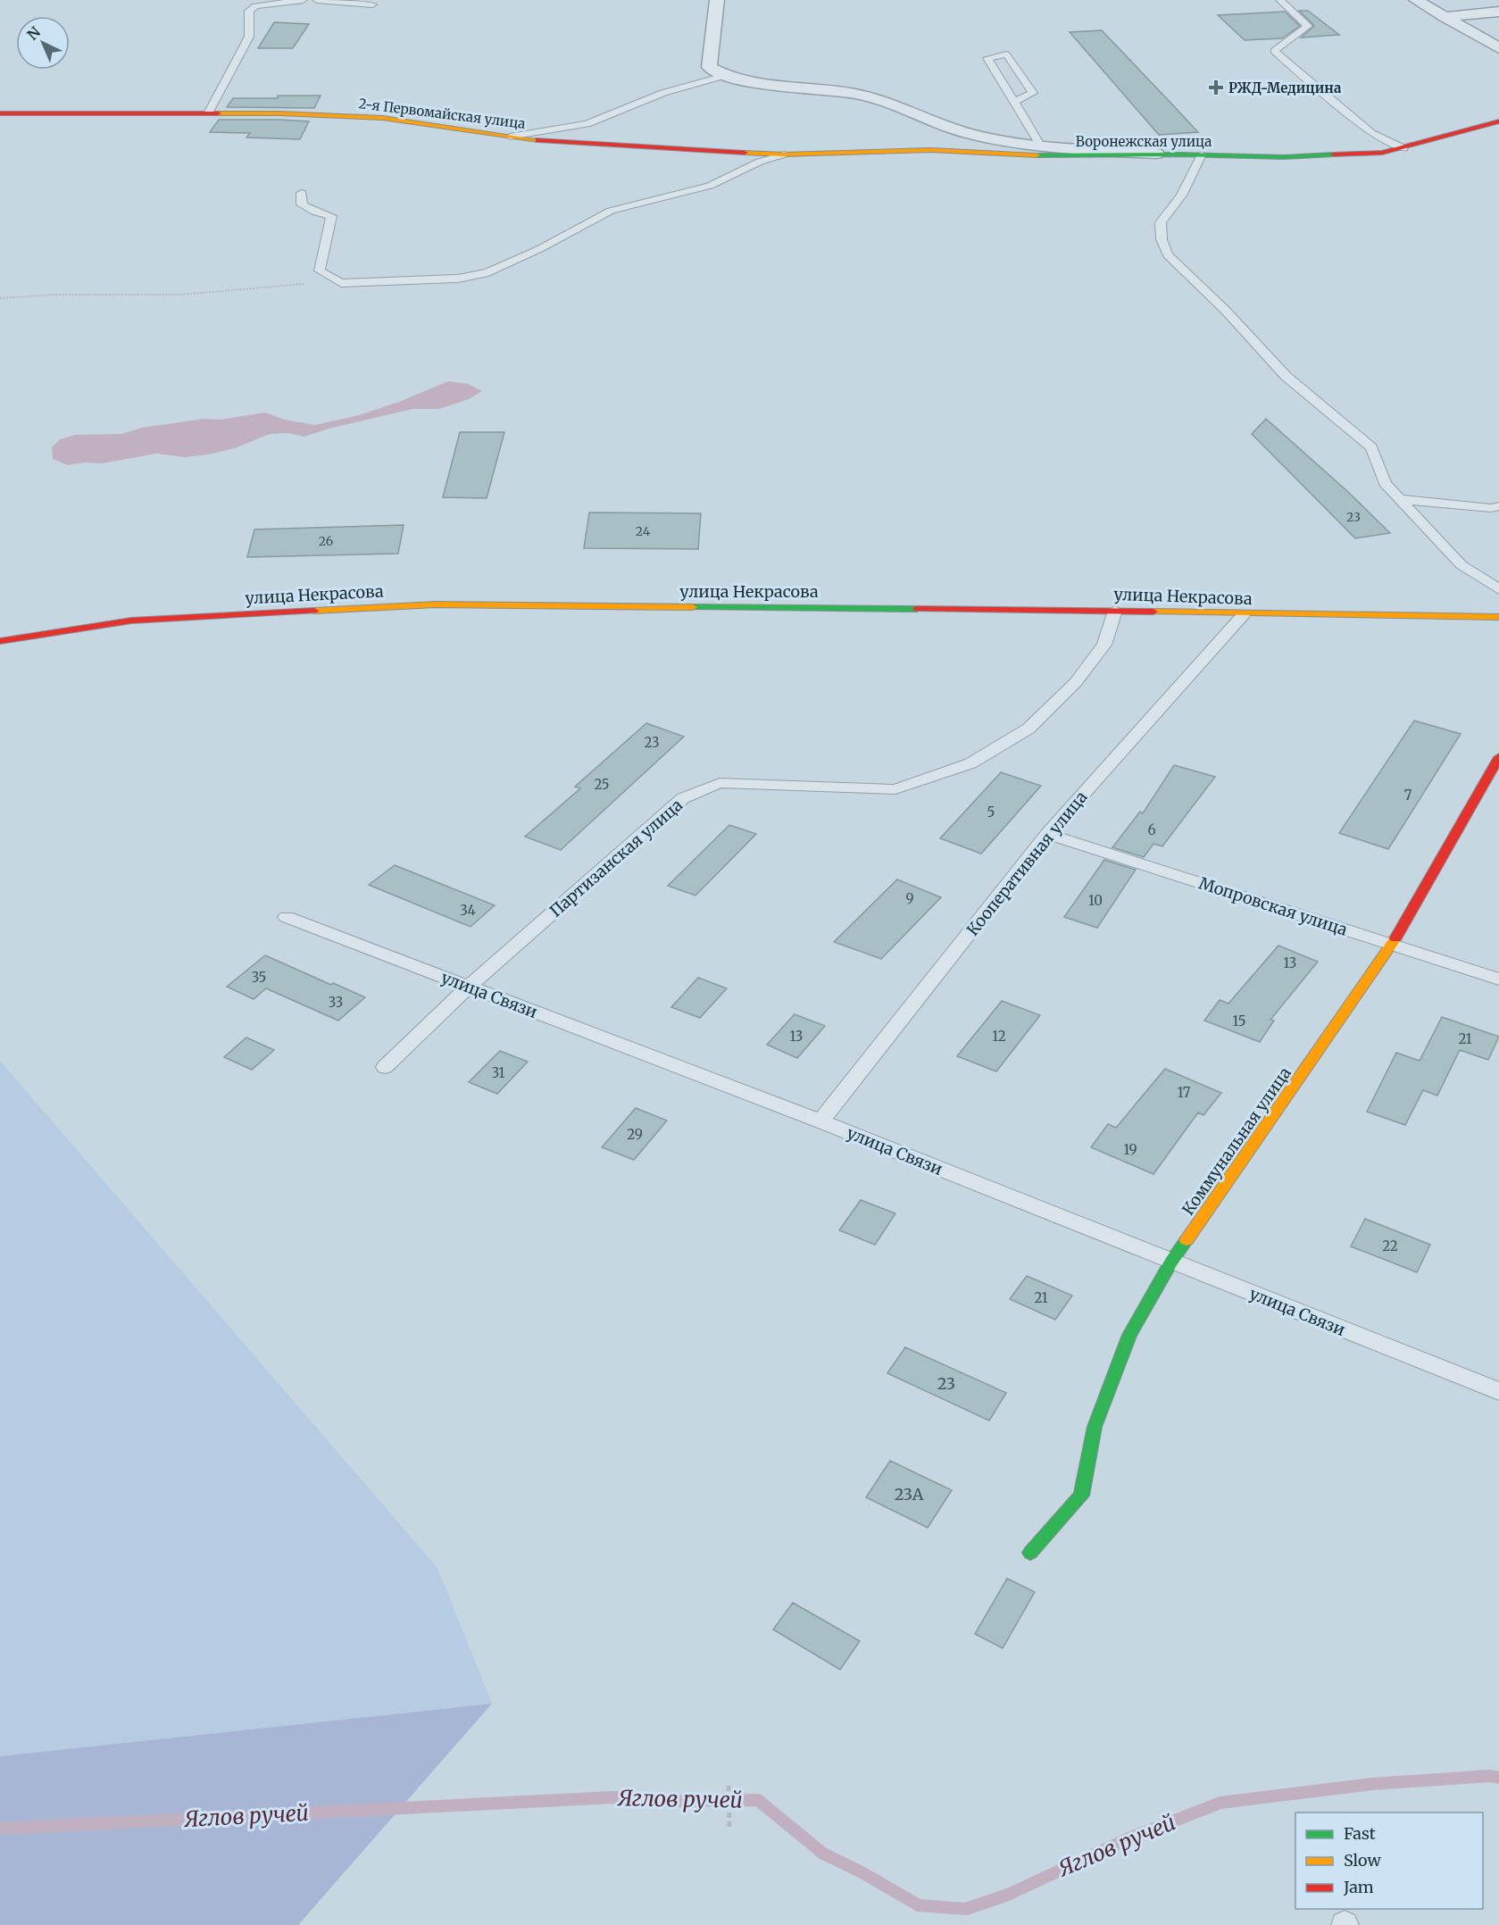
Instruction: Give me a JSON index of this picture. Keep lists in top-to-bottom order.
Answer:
{
  "streets": {
    "street": [
      "2-я Первомайская улица",
      "Воронежская улица",
      "улица Некрасова",
      "Коммунальная улица"
    ],
    "lane": [
      "Партизанская улица",
      "Кооперативная улица",
      "Мопровская улица",
      "улица Связи"
    ]
  },
  "crossings": [
    ["2-я Первомайская улица", "Воронежская улица"],
    ["улица Некрасова", "Партизанская улица"],
    ["улица Некрасова", "Кооперативная улица"],
    ["Партизанская улица", "улица Связи"],
    ["Кооперативная улица", "Мопровская улица"],
    ["Кооперативная улица", "улица Связи"],
    ["Мопровская улица", "Коммунальная улица"],
    ["улица Связи", "Коммунальная улица"]
  ],
  "water": ["Яглов ручей"],
  "places": {
    "health": ["РЖД-Медицина"]
  },
  "house_numbers": [
    "23",
    "24",
    "26",
    "23",
    "25",
    "7",
    "5",
    "6",
    "9",
    "10",
    "34",
    "13",
    "35",
    "33",
    "15",
    "13",
    "12",
    "21",
    "31",
    "17",
    "29",
    "19",
    "22",
    "21",
    "23",
    "23А"
  ],
  "legend": ["Fast", "Slow", "Jam"],
  "north": "top left"
}
